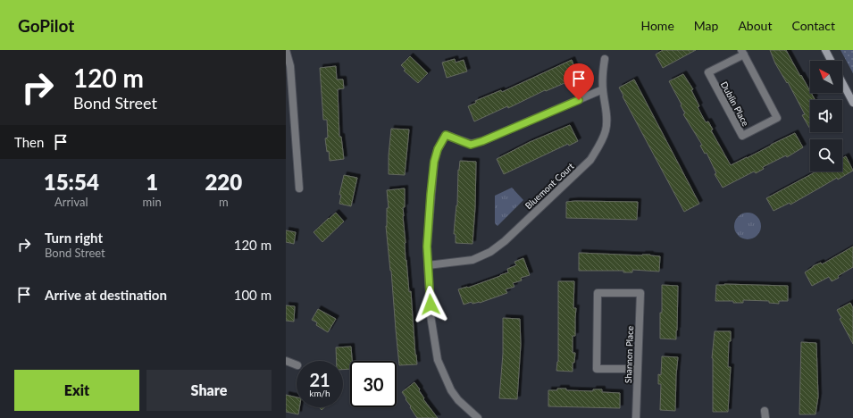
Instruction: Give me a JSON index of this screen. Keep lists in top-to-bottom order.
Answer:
{
  "streets": {
    "street": ["Dublin Place", "Bluemont Court", "Shannon Place"]
  },
  "north": "top left",
  "page": {
    "header": "GoPilot",
    "nav": [
      "Home",
      "Map",
      "About",
      "Contact"
    ],
    "turn": ["120 m", "Bond Street"],
    "then": "Then",
    "eta": [
      "15:54",
      "Arrival",
      "1",
      "min",
      "220",
      "m"
    ],
    "list": [
      {
        "name": "Turn right",
        "note": "Bond Street",
        "value": "120 m"
      },
      {
        "name": "Arrive at destination",
        "value": "100 m"
      }
    ],
    "speed": "21 km/h",
    "limit": "30",
    "buttons": ["Exit", "Share"]
  }
}
